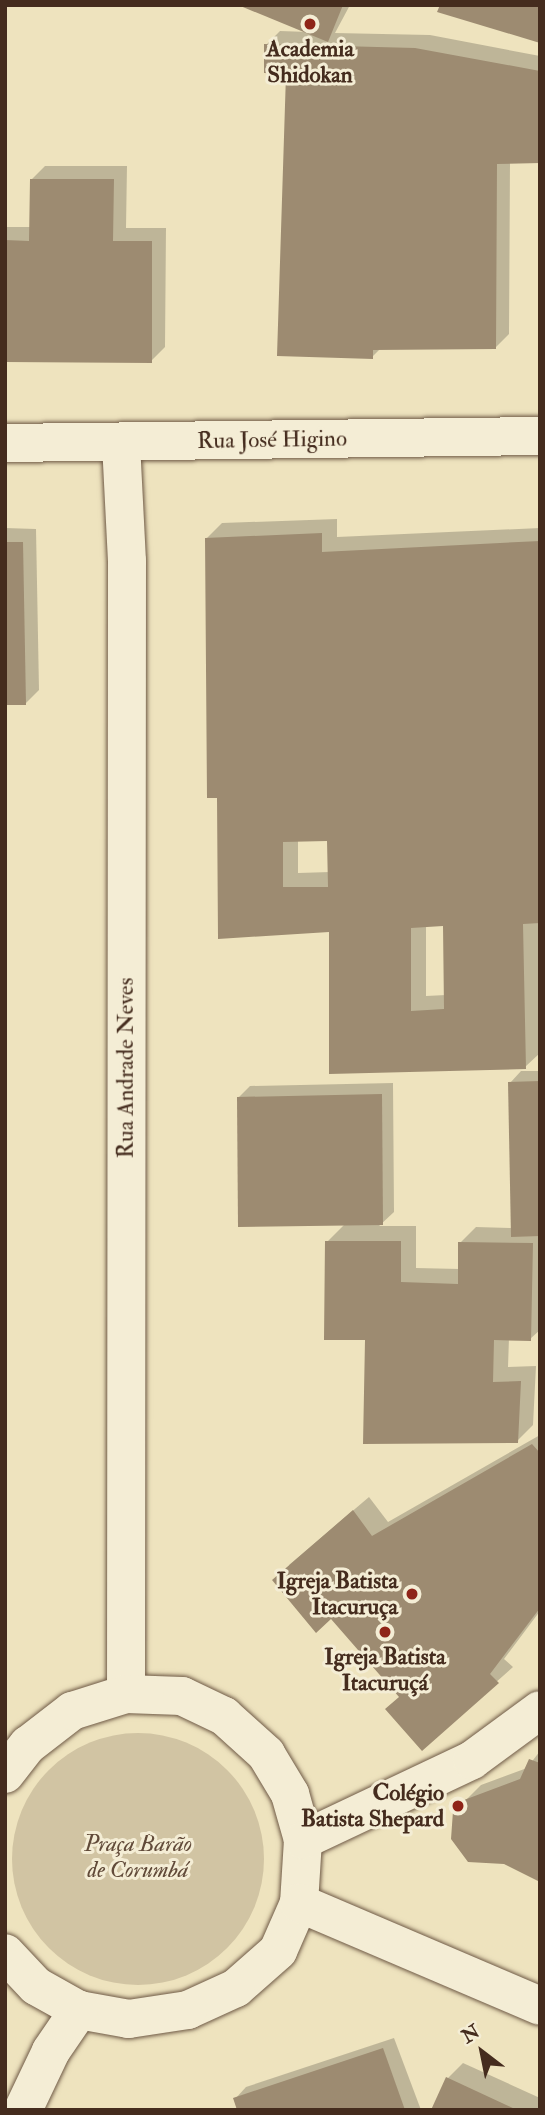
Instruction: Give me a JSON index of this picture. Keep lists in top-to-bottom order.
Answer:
{
  "streets": {
    "street": ["Rua José Higino", "Rua Andrade Neves"]
  },
  "crossings": [
    ["Rua José Higino", "Rua Andrade Neves"]
  ],
  "parks": ["Praça Barão de Corumbá"],
  "places": [
    "Academia Shidokan",
    "Igreja Batista Itacuruça",
    "Igreja Batista Itacuruçá",
    "Colégio Batista Shepard"
  ],
  "north": "top left"
}
